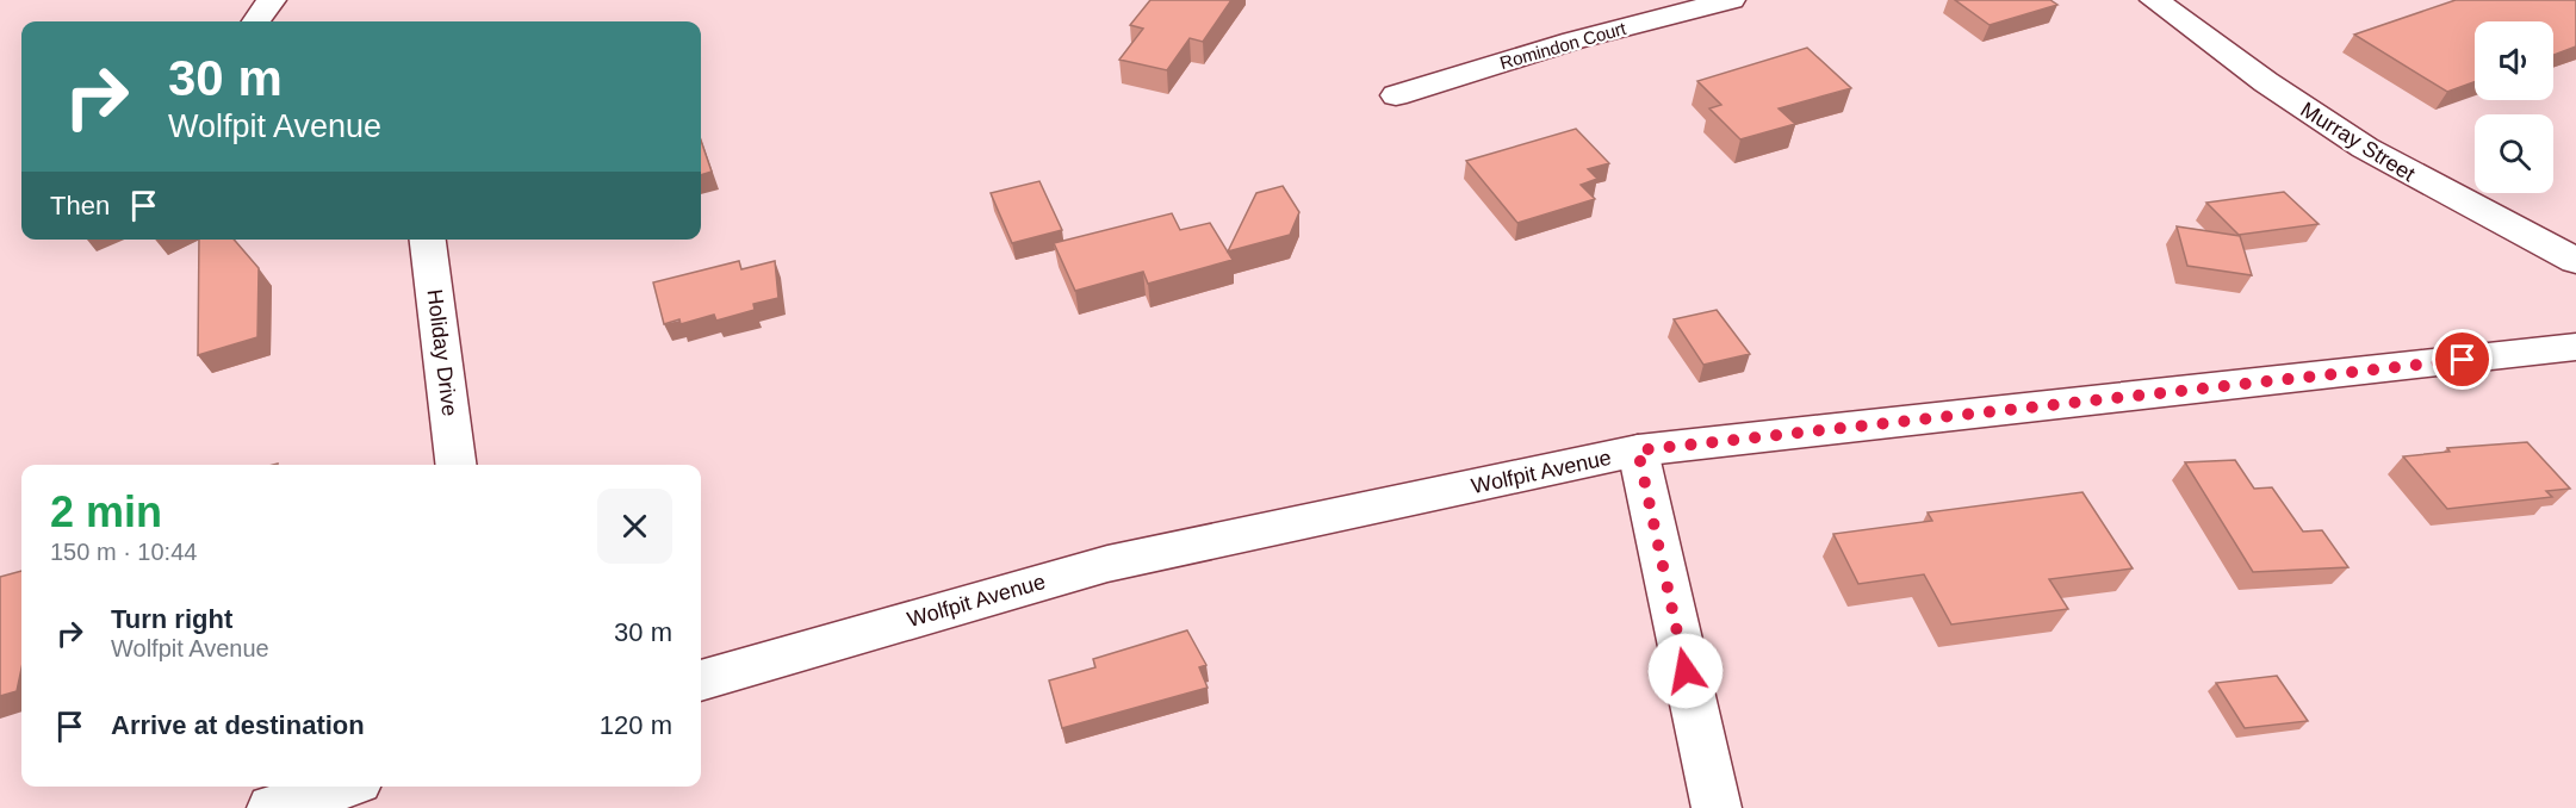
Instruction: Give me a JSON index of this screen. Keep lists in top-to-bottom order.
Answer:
{
  "streets": {
    "street": [
      "Romindon Court",
      "Murray Street",
      "Holiday Drive",
      "Wolfpit Avenue"
    ]
  },
  "page": {
    "turn": ["30 m", "Wolfpit Avenue"],
    "then": "Then",
    "heading": ["2 min", "150 m · 10:44"],
    "list": [
      {
        "name": "Turn right",
        "note": "Wolfpit Avenue",
        "value": "30 m"
      },
      {
        "name": "Arrive at destination",
        "value": "120 m"
      }
    ]
  }
}
